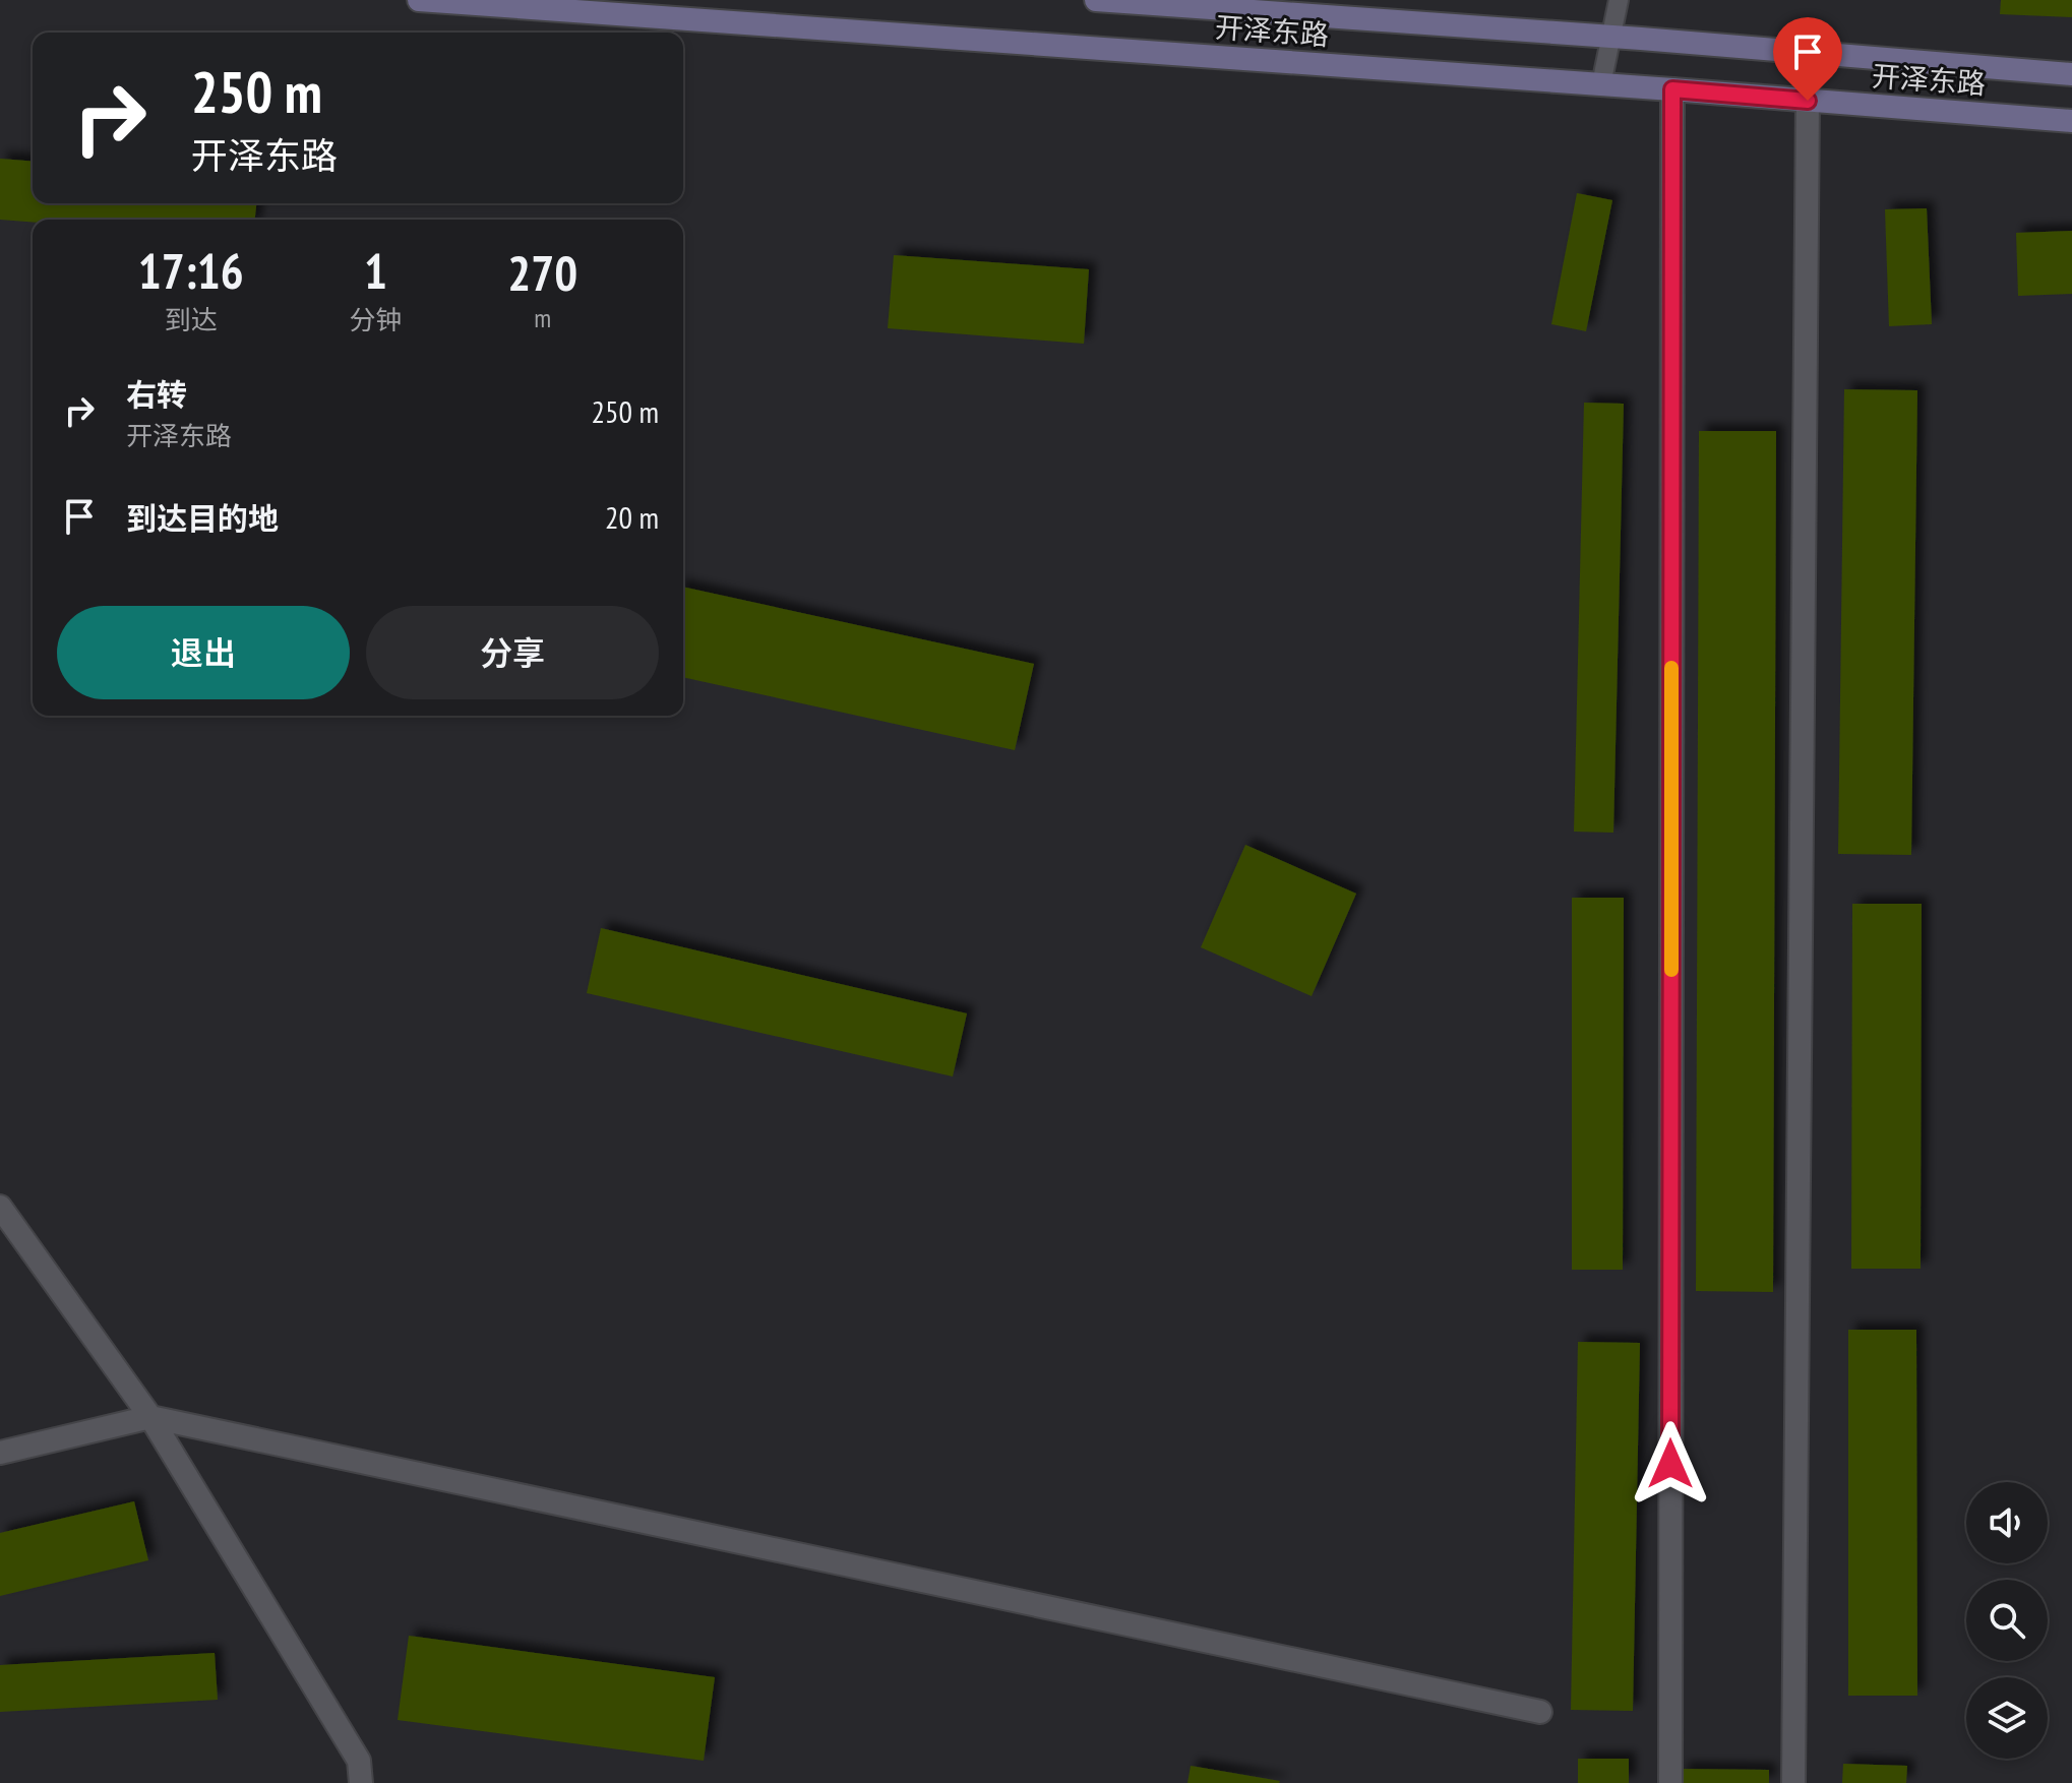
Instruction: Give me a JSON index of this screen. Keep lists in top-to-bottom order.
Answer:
{
  "streets": {
    "main road": ["开泽东路"]
  },
  "page": {
    "turn": ["250 m", "开泽东路"],
    "eta": [
      "17:16",
      "到达",
      "1",
      "分钟",
      "270",
      "m"
    ],
    "list": [
      {
        "name": "右转",
        "note": "开泽东路",
        "value": "250 m"
      },
      {
        "name": "到达目的地",
        "value": "20 m"
      }
    ],
    "buttons": ["退出", "分享"]
  }
}
